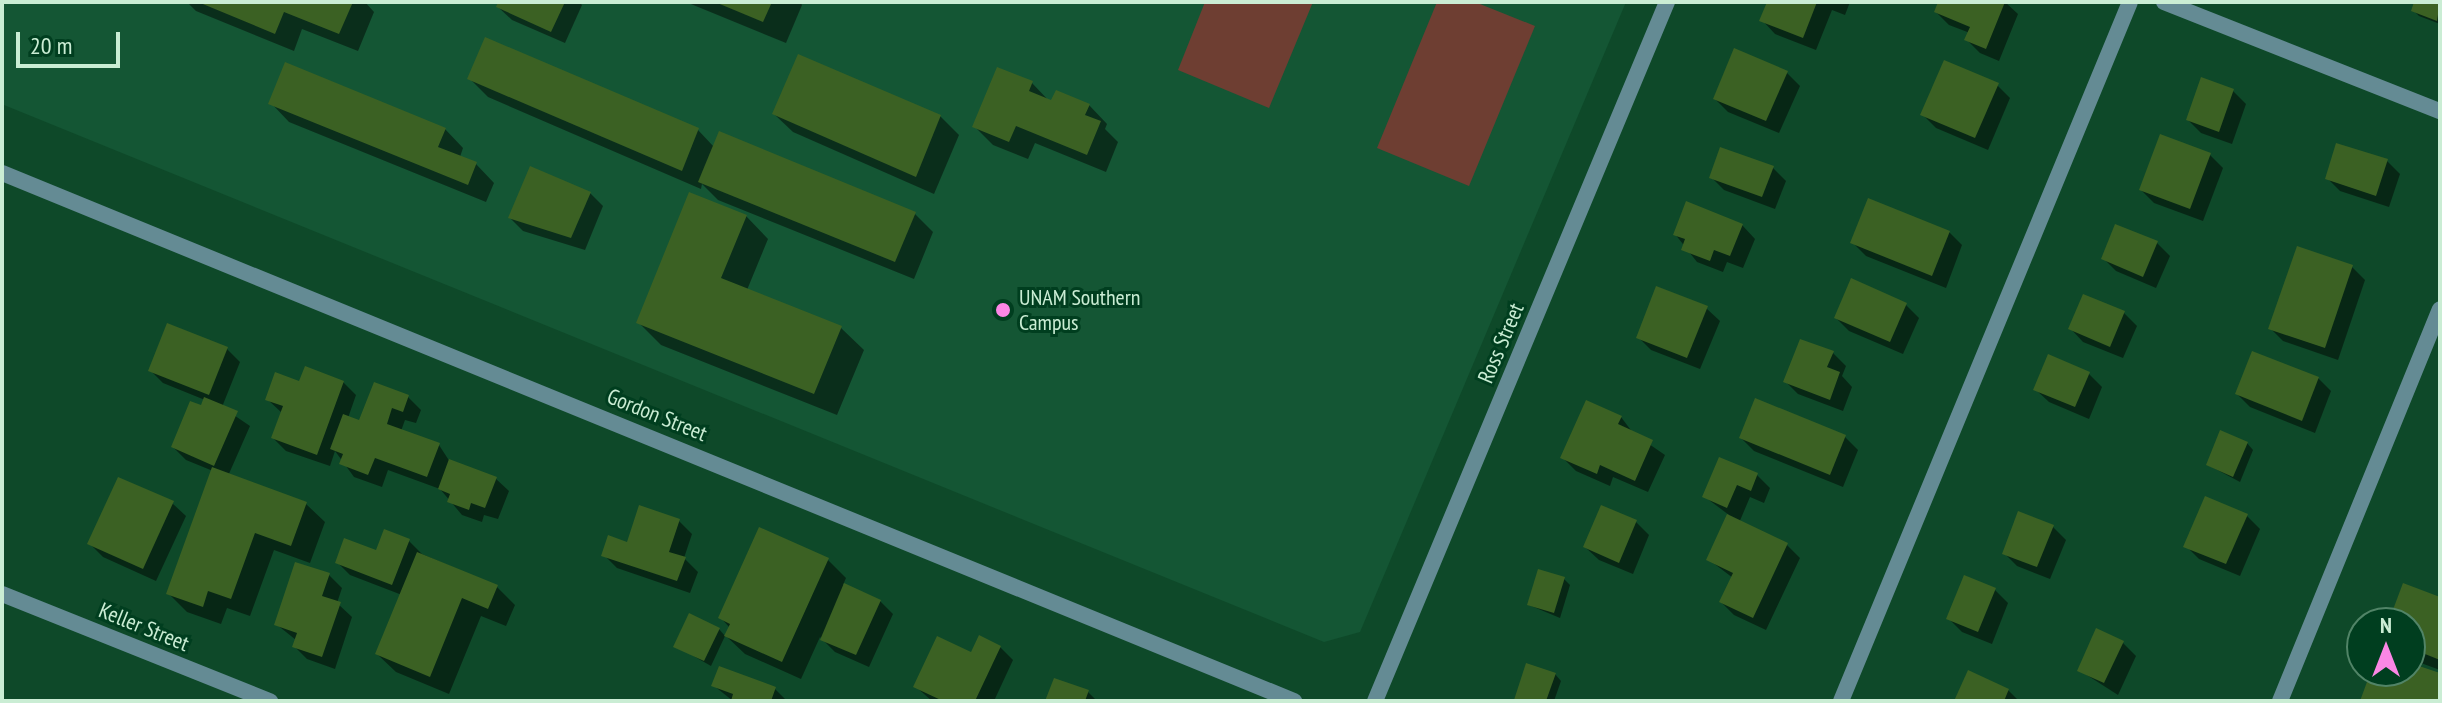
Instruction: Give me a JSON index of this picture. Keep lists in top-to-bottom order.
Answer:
{
  "streets": {
    "street": ["Ross Street", "Gordon Street", "Keller Street"]
  },
  "places": ["UNAM Southern Campus"],
  "scale_bar": "20 m",
  "north": "top"
}
